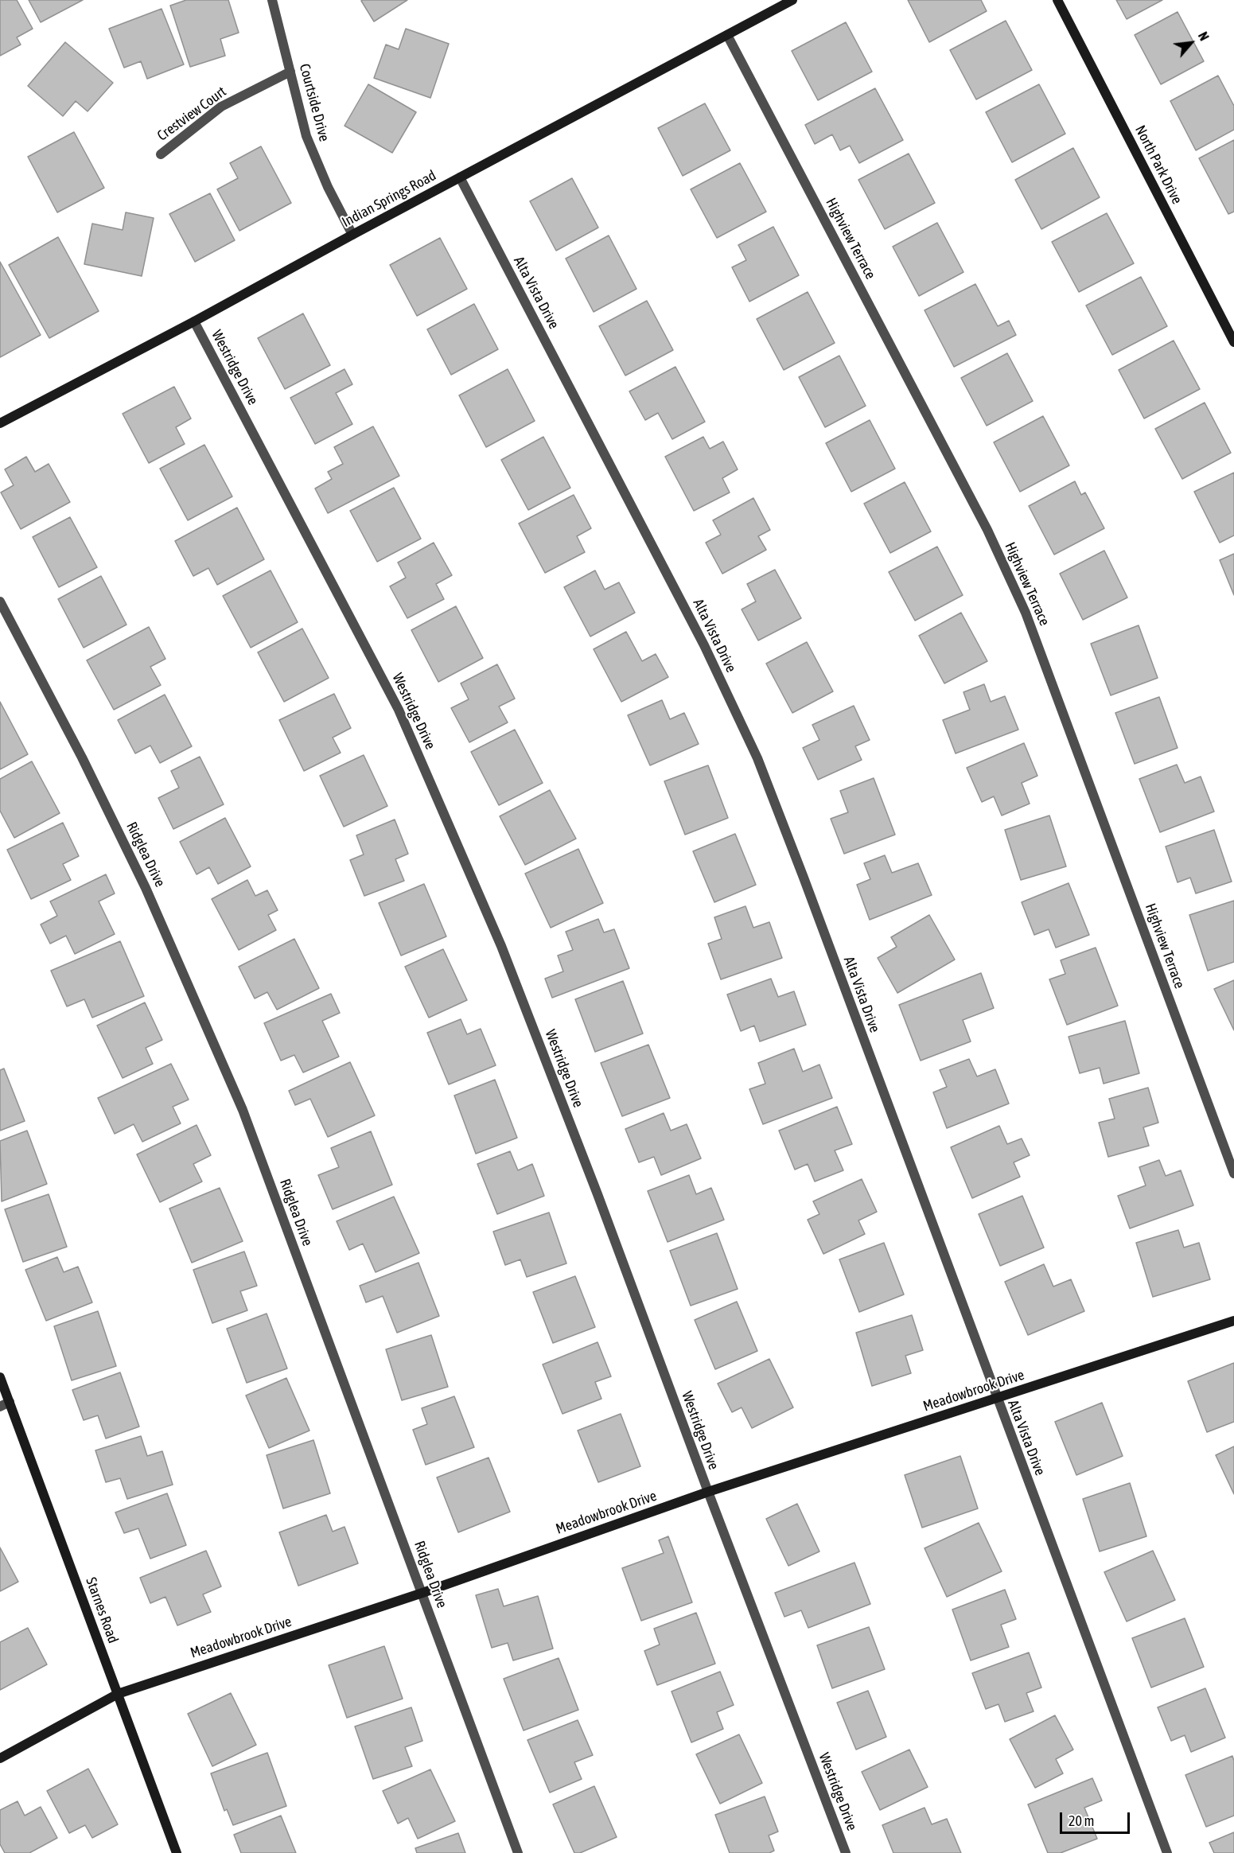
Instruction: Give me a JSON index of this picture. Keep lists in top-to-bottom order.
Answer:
{
  "streets": {
    "street": [
      "Courtside Drive",
      "Crestview Court",
      "North Park Drive",
      "Indian Springs Road",
      "Highview Terrace",
      "Alta Vista Drive",
      "Westridge Drive",
      "Ridglea Drive",
      "Meadowbrook Drive",
      "Starnes Road"
    ]
  },
  "crossings": [
    ["Courtside Drive", "Crestview Court"],
    ["Courtside Drive", "Indian Springs Road"],
    ["Indian Springs Road", "Highview Terrace"],
    ["Indian Springs Road", "Alta Vista Drive"],
    ["Indian Springs Road", "Westridge Drive"],
    ["Alta Vista Drive", "Meadowbrook Drive"],
    ["Westridge Drive", "Meadowbrook Drive"],
    ["Ridglea Drive", "Meadowbrook Drive"],
    ["Meadowbrook Drive", "Starnes Road"]
  ],
  "scale_bar": "20 m",
  "north": "top right"
}
